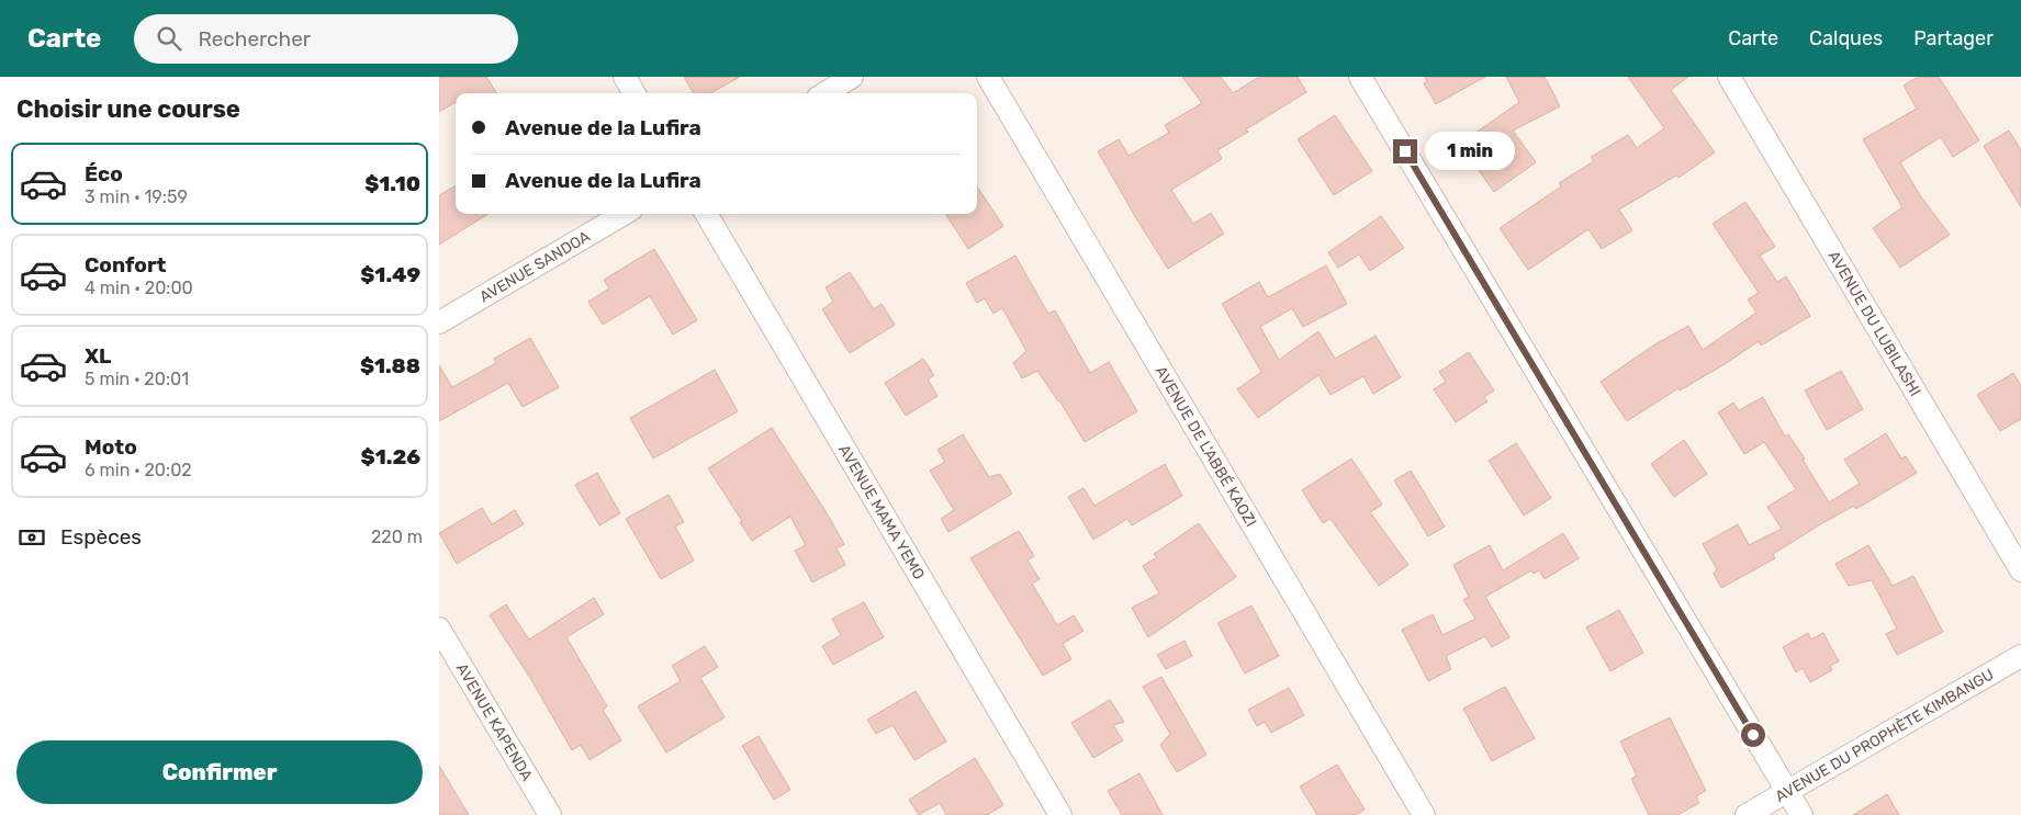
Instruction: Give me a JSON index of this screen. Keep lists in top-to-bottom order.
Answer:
{
  "streets": {
    "street": [
      "AVENUE SANDOA",
      "AVENUE DU LUBILASHI",
      "AVENUE DE L'ABBÉ KAOZI",
      "AVENUE MAMA YEMO",
      "AVENUE KAPENDA",
      "AVENUE DU PROPHÈTE KIMBANGU"
    ]
  },
  "page": {
    "header": "Carte",
    "search": "Rechercher",
    "nav": ["Carte", "Calques", "Partager"],
    "heading": "Choisir une course",
    "banner": ["Avenue de la Lufira", "Avenue de la Lufira"],
    "bubble": "1 min",
    "list": [
      {
        "name": "Éco",
        "note": "3 min · 19:59",
        "value": "$1.10"
      },
      {
        "name": "Confort",
        "note": "4 min · 20:00",
        "value": "$1.49"
      },
      {
        "name": "XL",
        "note": "5 min · 20:01",
        "value": "$1.88"
      },
      {
        "name": "Moto",
        "note": "6 min · 20:02",
        "value": "$1.26"
      }
    ],
    "pay": ["Espèces", "220 m"],
    "buttons": "Confirmer"
  }
}
